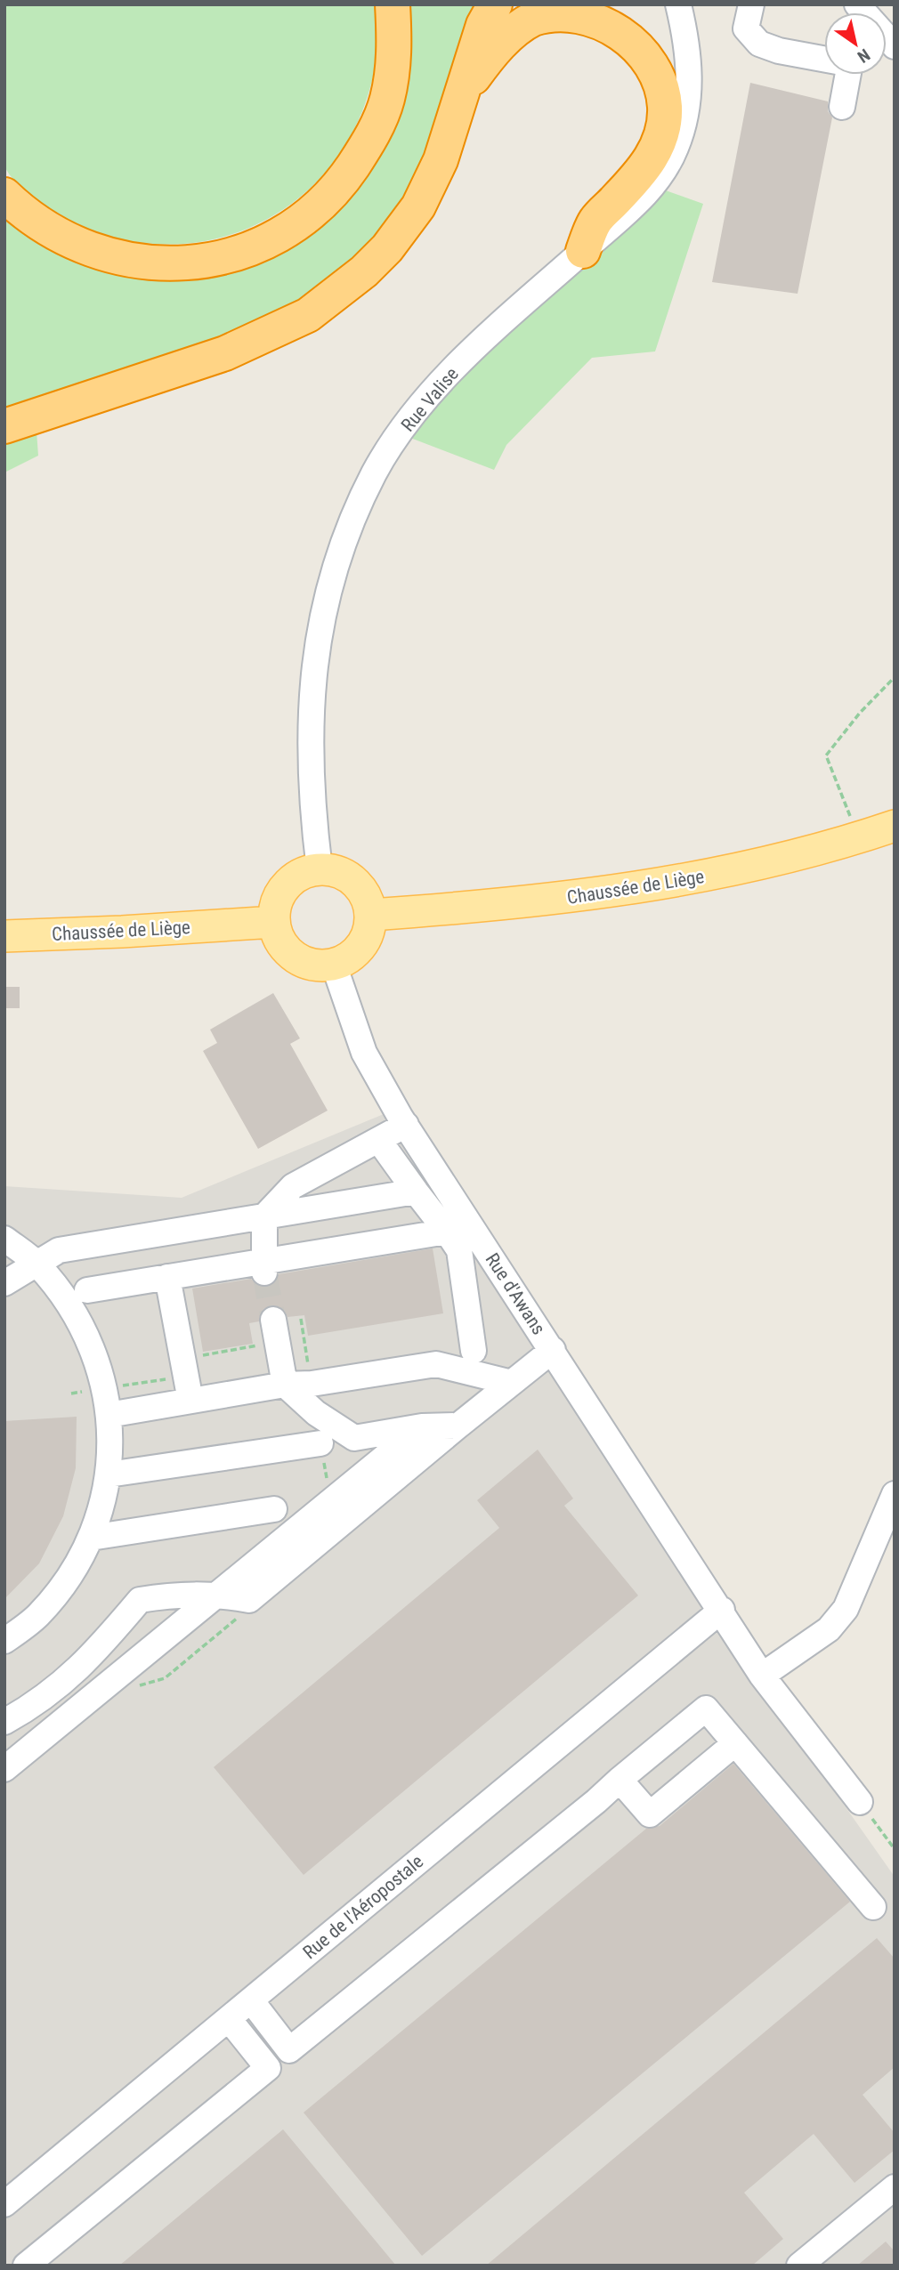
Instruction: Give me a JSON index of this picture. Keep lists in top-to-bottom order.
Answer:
{
  "streets": {
    "main road": ["Chaussée de Liège"],
    "street": ["Rue Valise", "Rue d'Awans", "Rue de l'Aéropostale"]
  },
  "crossings": [
    ["Rue Valise", "Chaussée de Liège"],
    ["Rue Valise", "Rue d'Awans"],
    ["Chaussée de Liège", "Rue d'Awans"],
    ["Rue d'Awans", "Rue de l'Aéropostale"]
  ],
  "north": "bottom right"
}
